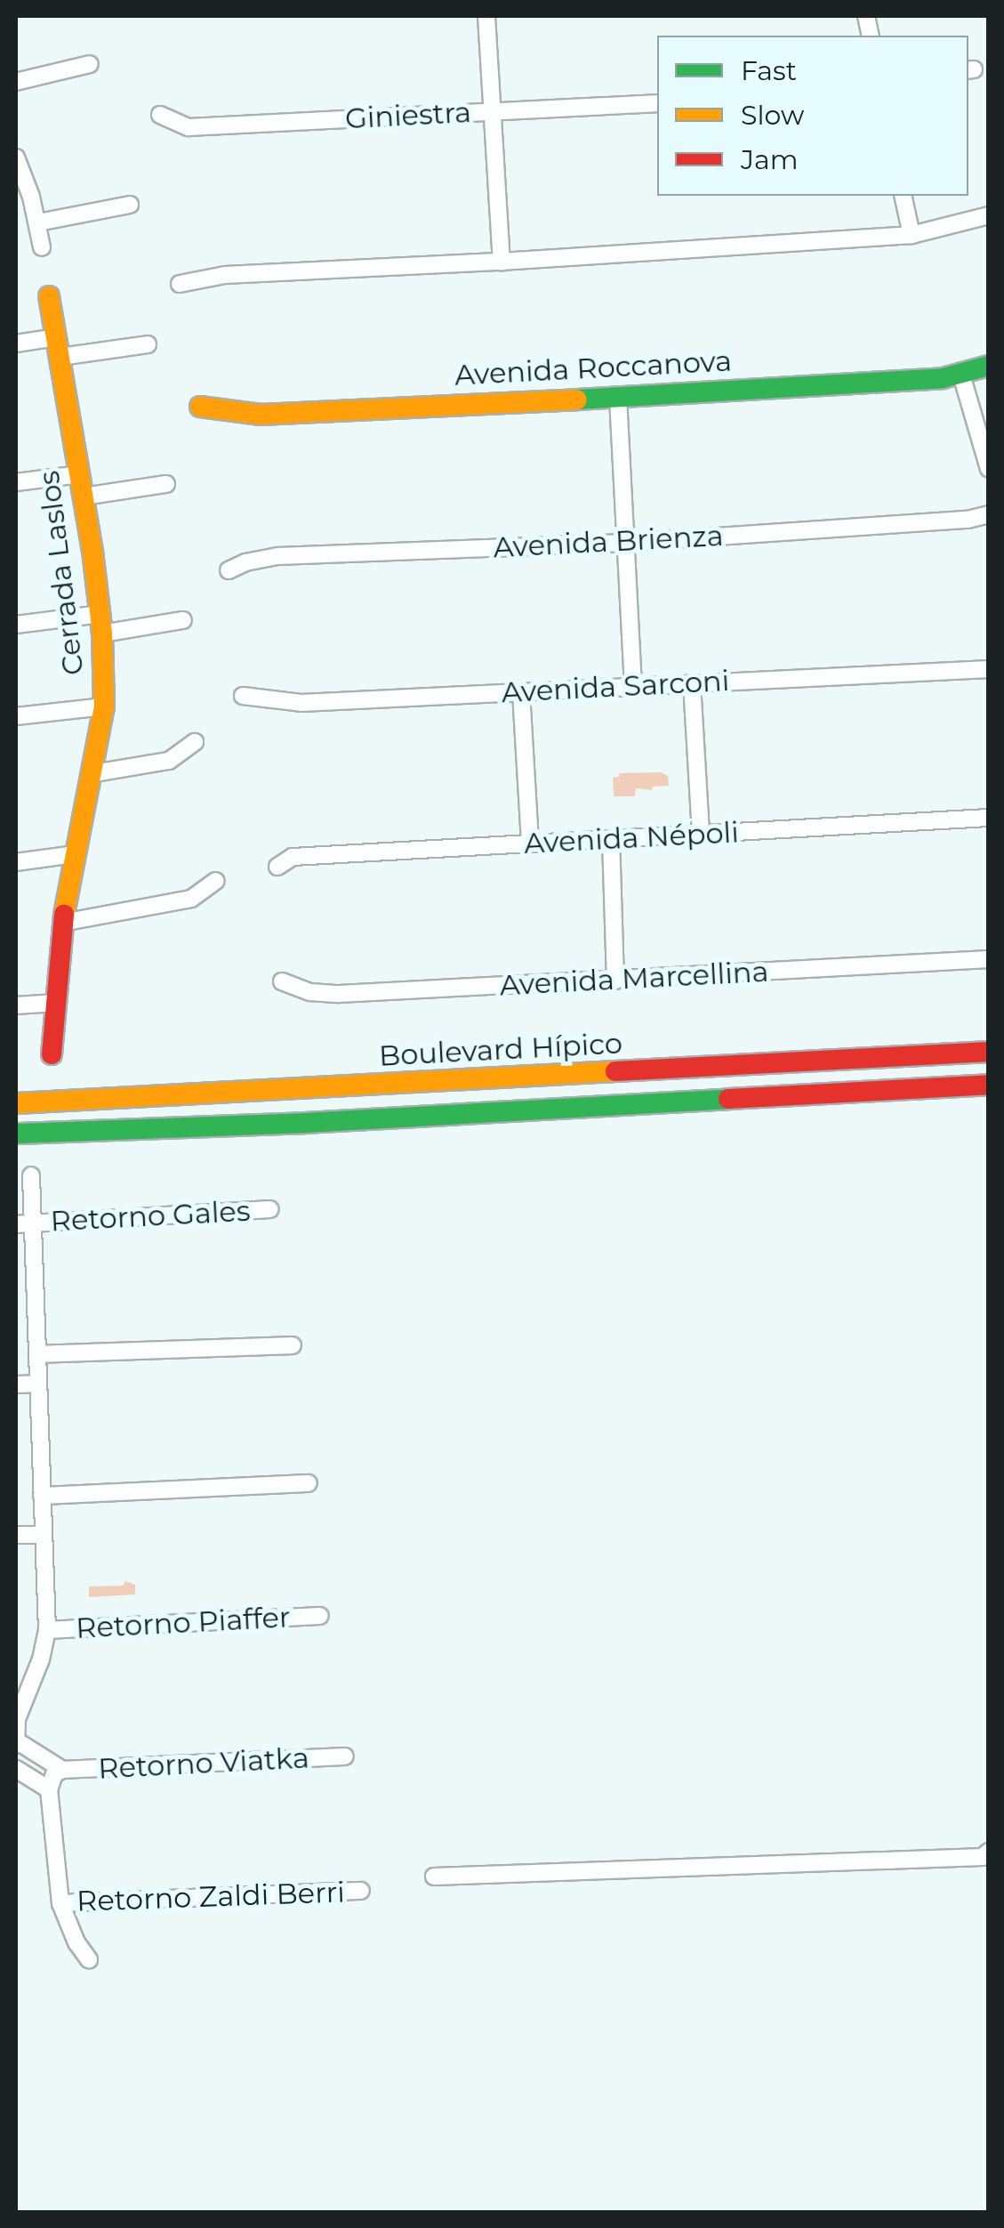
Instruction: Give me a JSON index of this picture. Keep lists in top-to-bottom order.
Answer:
{
  "streets": {
    "street": [
      "Giniestra",
      "Avenida Roccanova",
      "Avenida Brienza",
      "Cerrada Laslos",
      "Avenida Sarconi",
      "Avenida Népoli",
      "Avenida Marcellina",
      "Boulevard Hípico",
      "Retorno Gales",
      "Retorno Piaffer",
      "Retorno Viatka",
      "Retorno Zaldi Berri"
    ]
  },
  "legend": ["Fast", "Slow", "Jam"]
}
